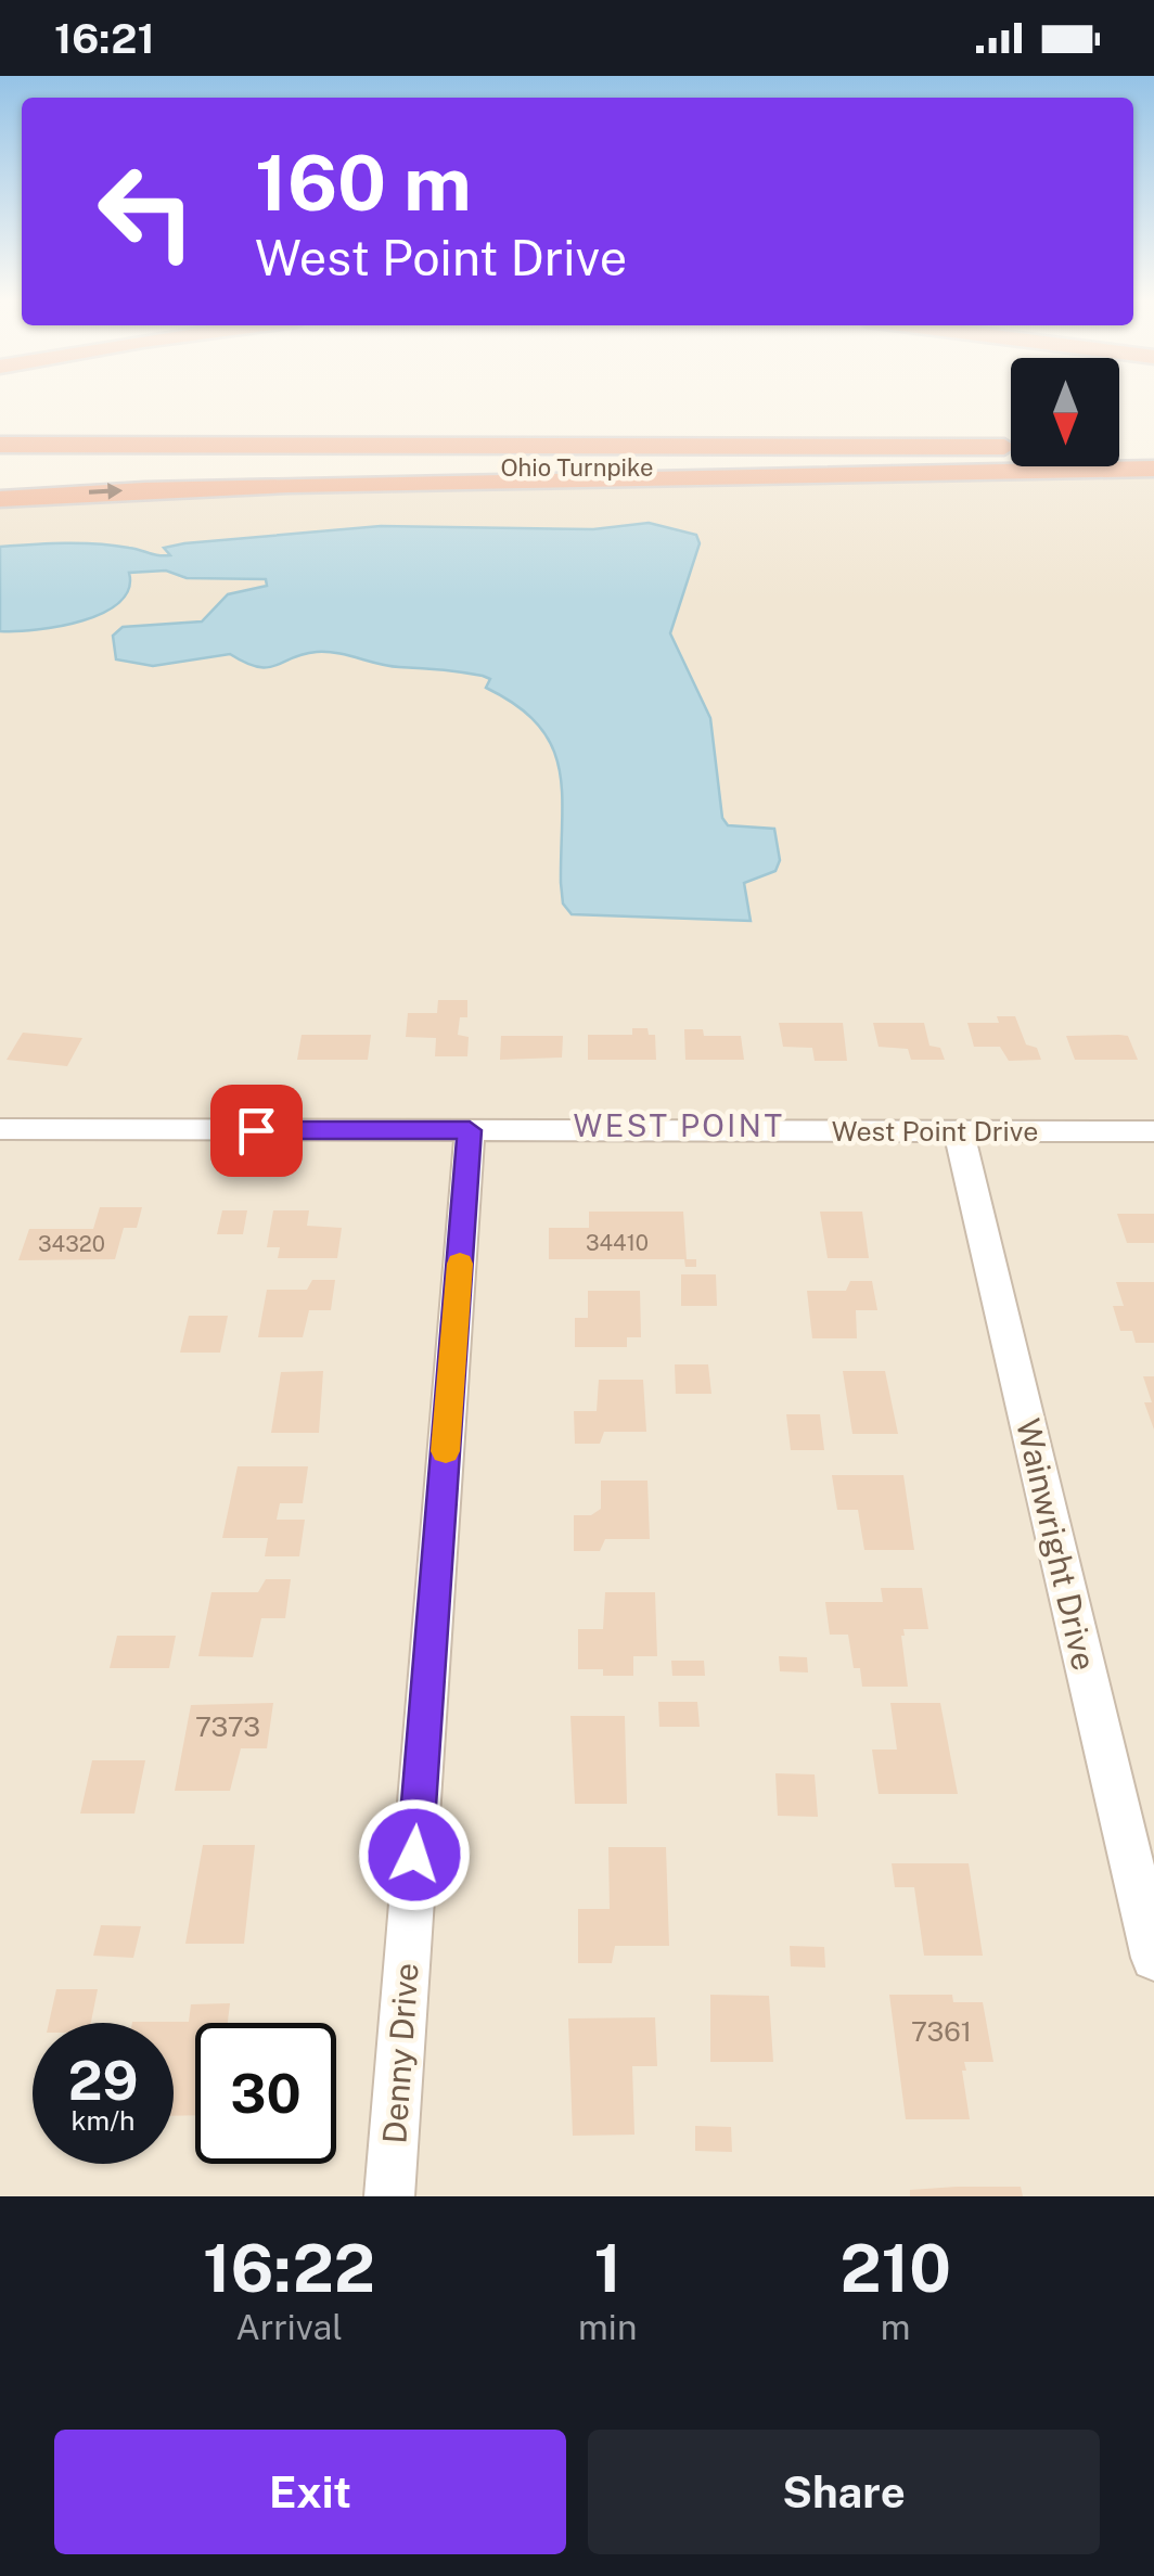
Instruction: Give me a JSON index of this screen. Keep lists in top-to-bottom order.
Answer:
{
  "streets": {
    "highway": ["Ohio Turnpike"],
    "street": ["West Point Drive", "Wainwright Drive", "Denny Drive"]
  },
  "crossings": [
    ["West Point Drive", "Wainwright Drive"],
    ["West Point Drive", "Denny Drive"]
  ],
  "districts": ["WEST POINT"],
  "house_numbers": [
    "34410",
    "34320",
    "7373",
    "7361"
  ],
  "north": "bottom",
  "page": {
    "status": "16:21",
    "turn": ["160 m", "West Point Drive"],
    "speed": "29 km/h",
    "limit": "30",
    "eta": [
      "16:22",
      "Arrival",
      "1",
      "min",
      "210",
      "m"
    ],
    "buttons": ["Exit", "Share"]
  }
}
